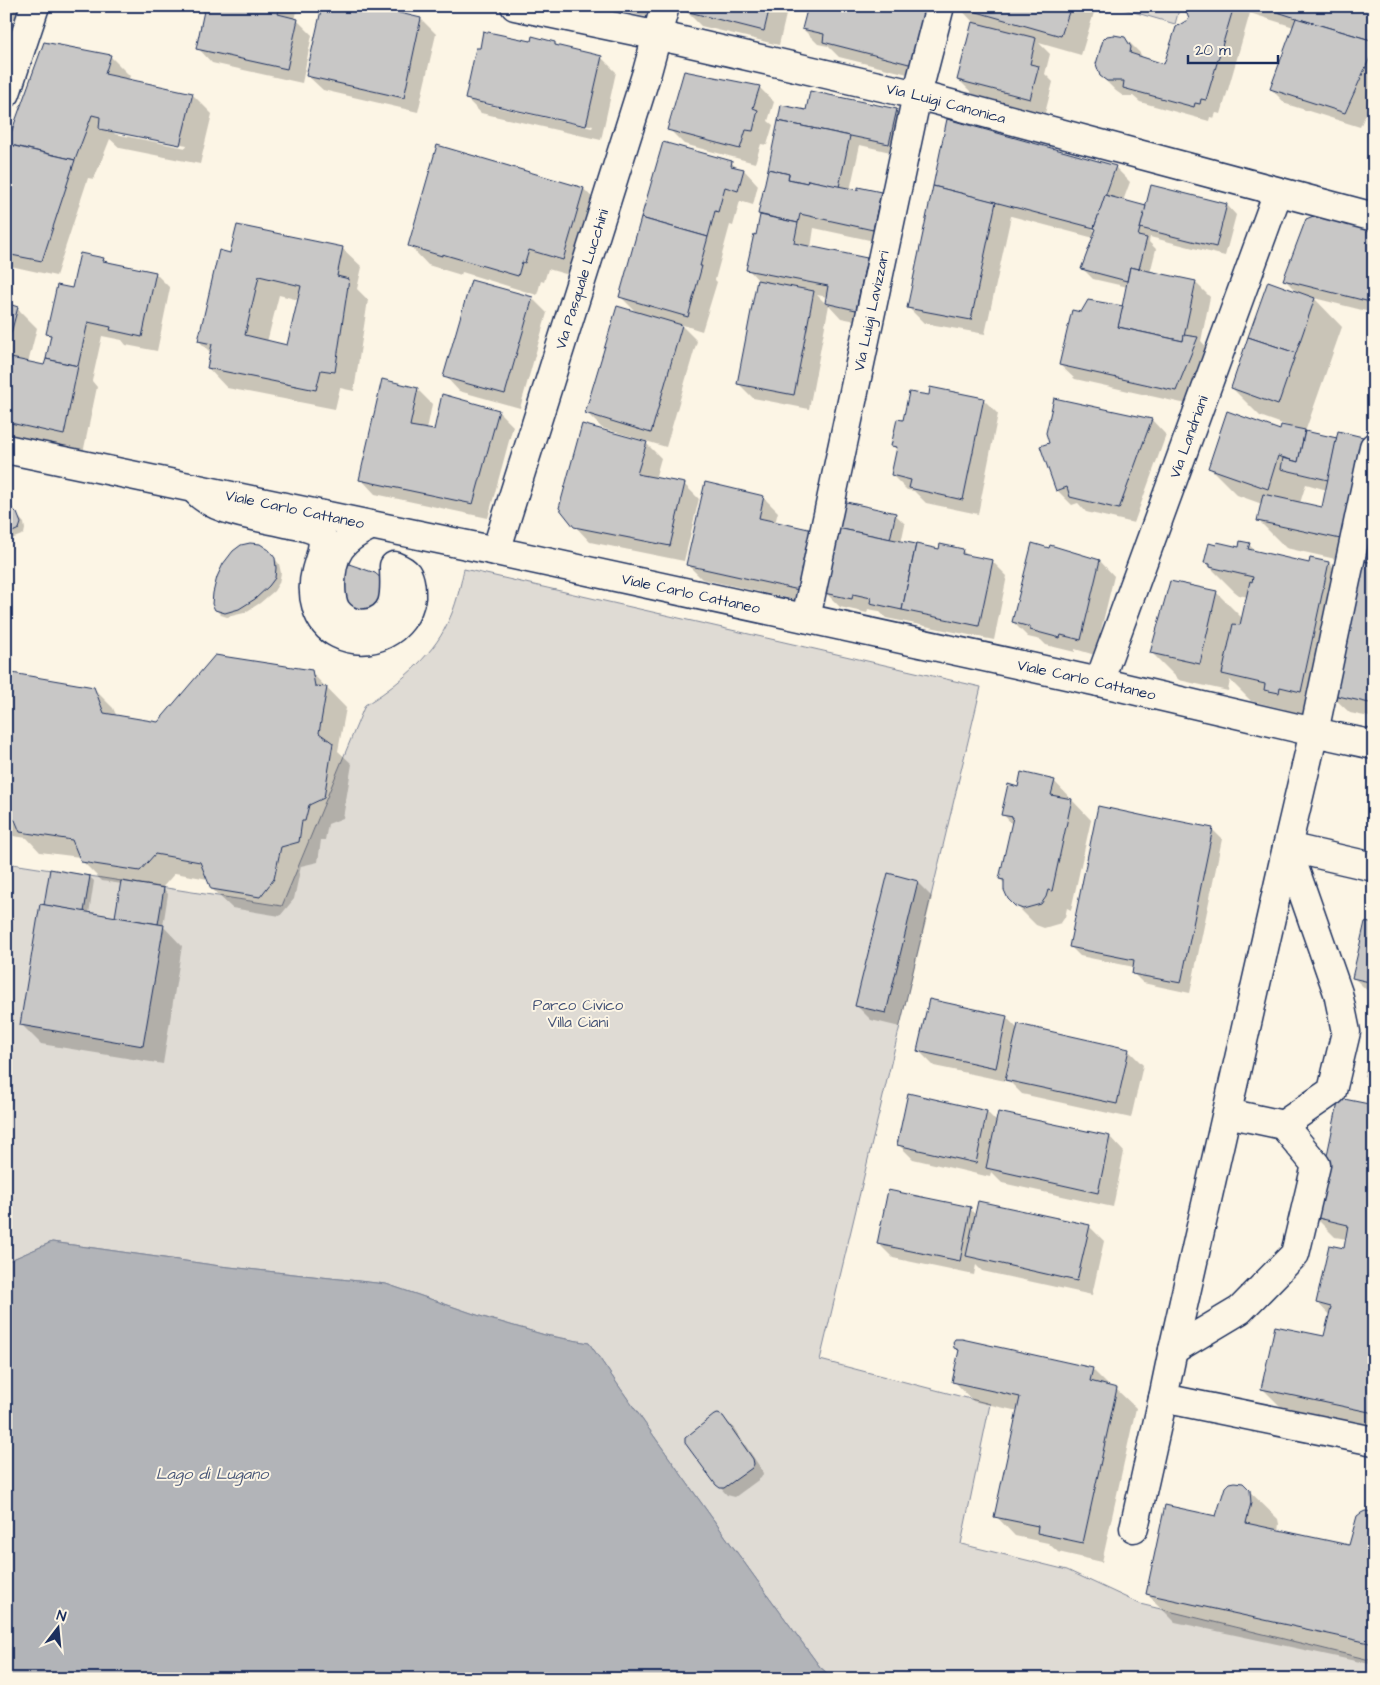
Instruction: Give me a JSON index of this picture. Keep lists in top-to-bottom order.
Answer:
{
  "streets": {
    "street": [
      "Via Luigi Canonica",
      "Via Pasquale Lucchini",
      "Via Luigi Lavizzari",
      "Via Landriani",
      "Viale Carlo Cattaneo"
    ]
  },
  "crossings": [
    ["Via Luigi Canonica", "Via Pasquale Lucchini"],
    ["Via Luigi Canonica", "Via Luigi Lavizzari"],
    ["Via Luigi Canonica", "Via Landriani"],
    ["Via Pasquale Lucchini", "Viale Carlo Cattaneo"],
    ["Via Luigi Lavizzari", "Viale Carlo Cattaneo"],
    ["Via Landriani", "Viale Carlo Cattaneo"]
  ],
  "water": ["Lago di Lugano"],
  "parks": ["Parco Civico Villa Ciani"],
  "scale_bar": "20 m",
  "north": "top"
}
